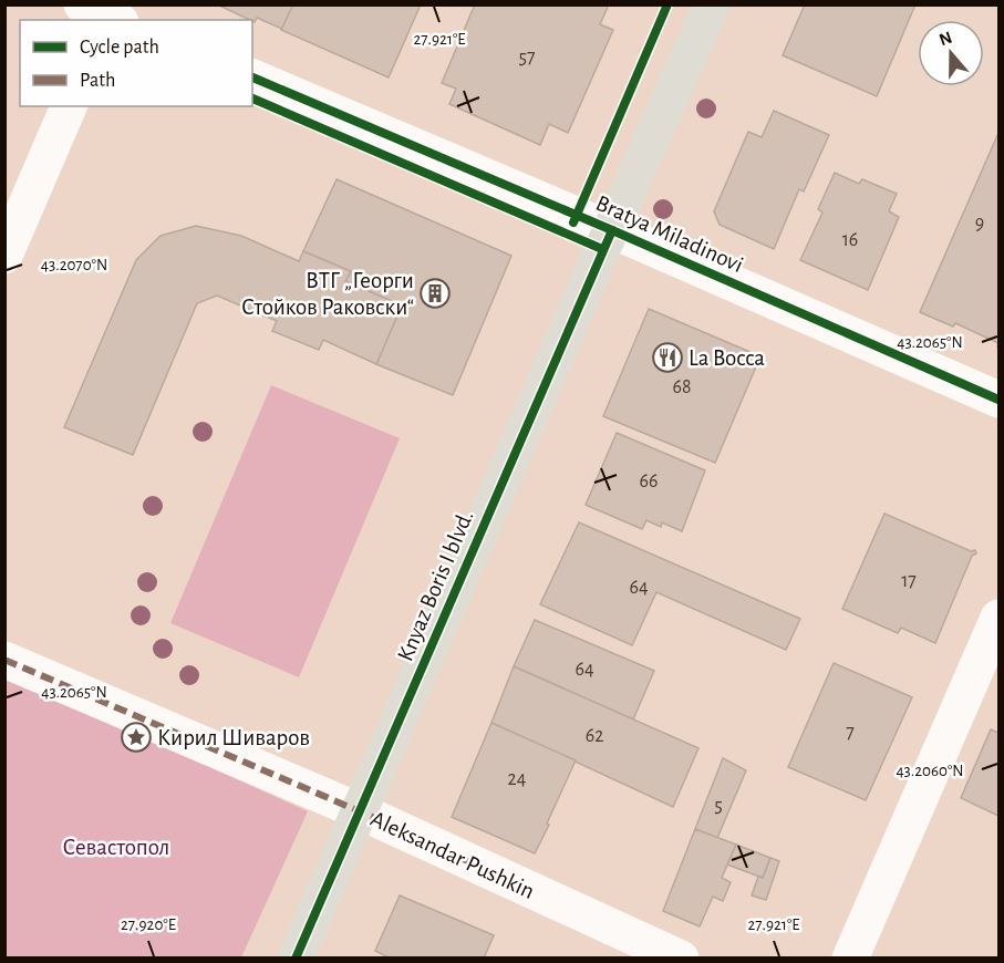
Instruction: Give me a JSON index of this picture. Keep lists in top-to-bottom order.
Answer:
{
  "streets": {
    "main road": ["Knyaz Boris I blvd."],
    "street": ["Bratya Miladinovi", "Aleksandar Pushkin"]
  },
  "crossings": [
    ["Bratya Miladinovi", "Knyaz Boris I blvd."],
    ["Knyaz Boris I blvd.", "Aleksandar Pushkin"]
  ],
  "parks": ["Севастопол"],
  "places": {
    "building": ["ВТГ „Георги Стойков Раковски“"],
    "restaurant": ["La Bocca"],
    "place": ["Кирил Шиваров"]
  },
  "house_numbers": [
    "57",
    "9",
    "16",
    "68",
    "66",
    "17",
    "64",
    "64",
    "7",
    "62",
    "24",
    "5"
  ],
  "legend": ["Cycle path", "Path"],
  "north": "top",
  "coordinates": [
    "27.921°E",
    "43.2070°N",
    "43.2065°N",
    "43.2060°N",
    "27.920°E"
  ]
}
